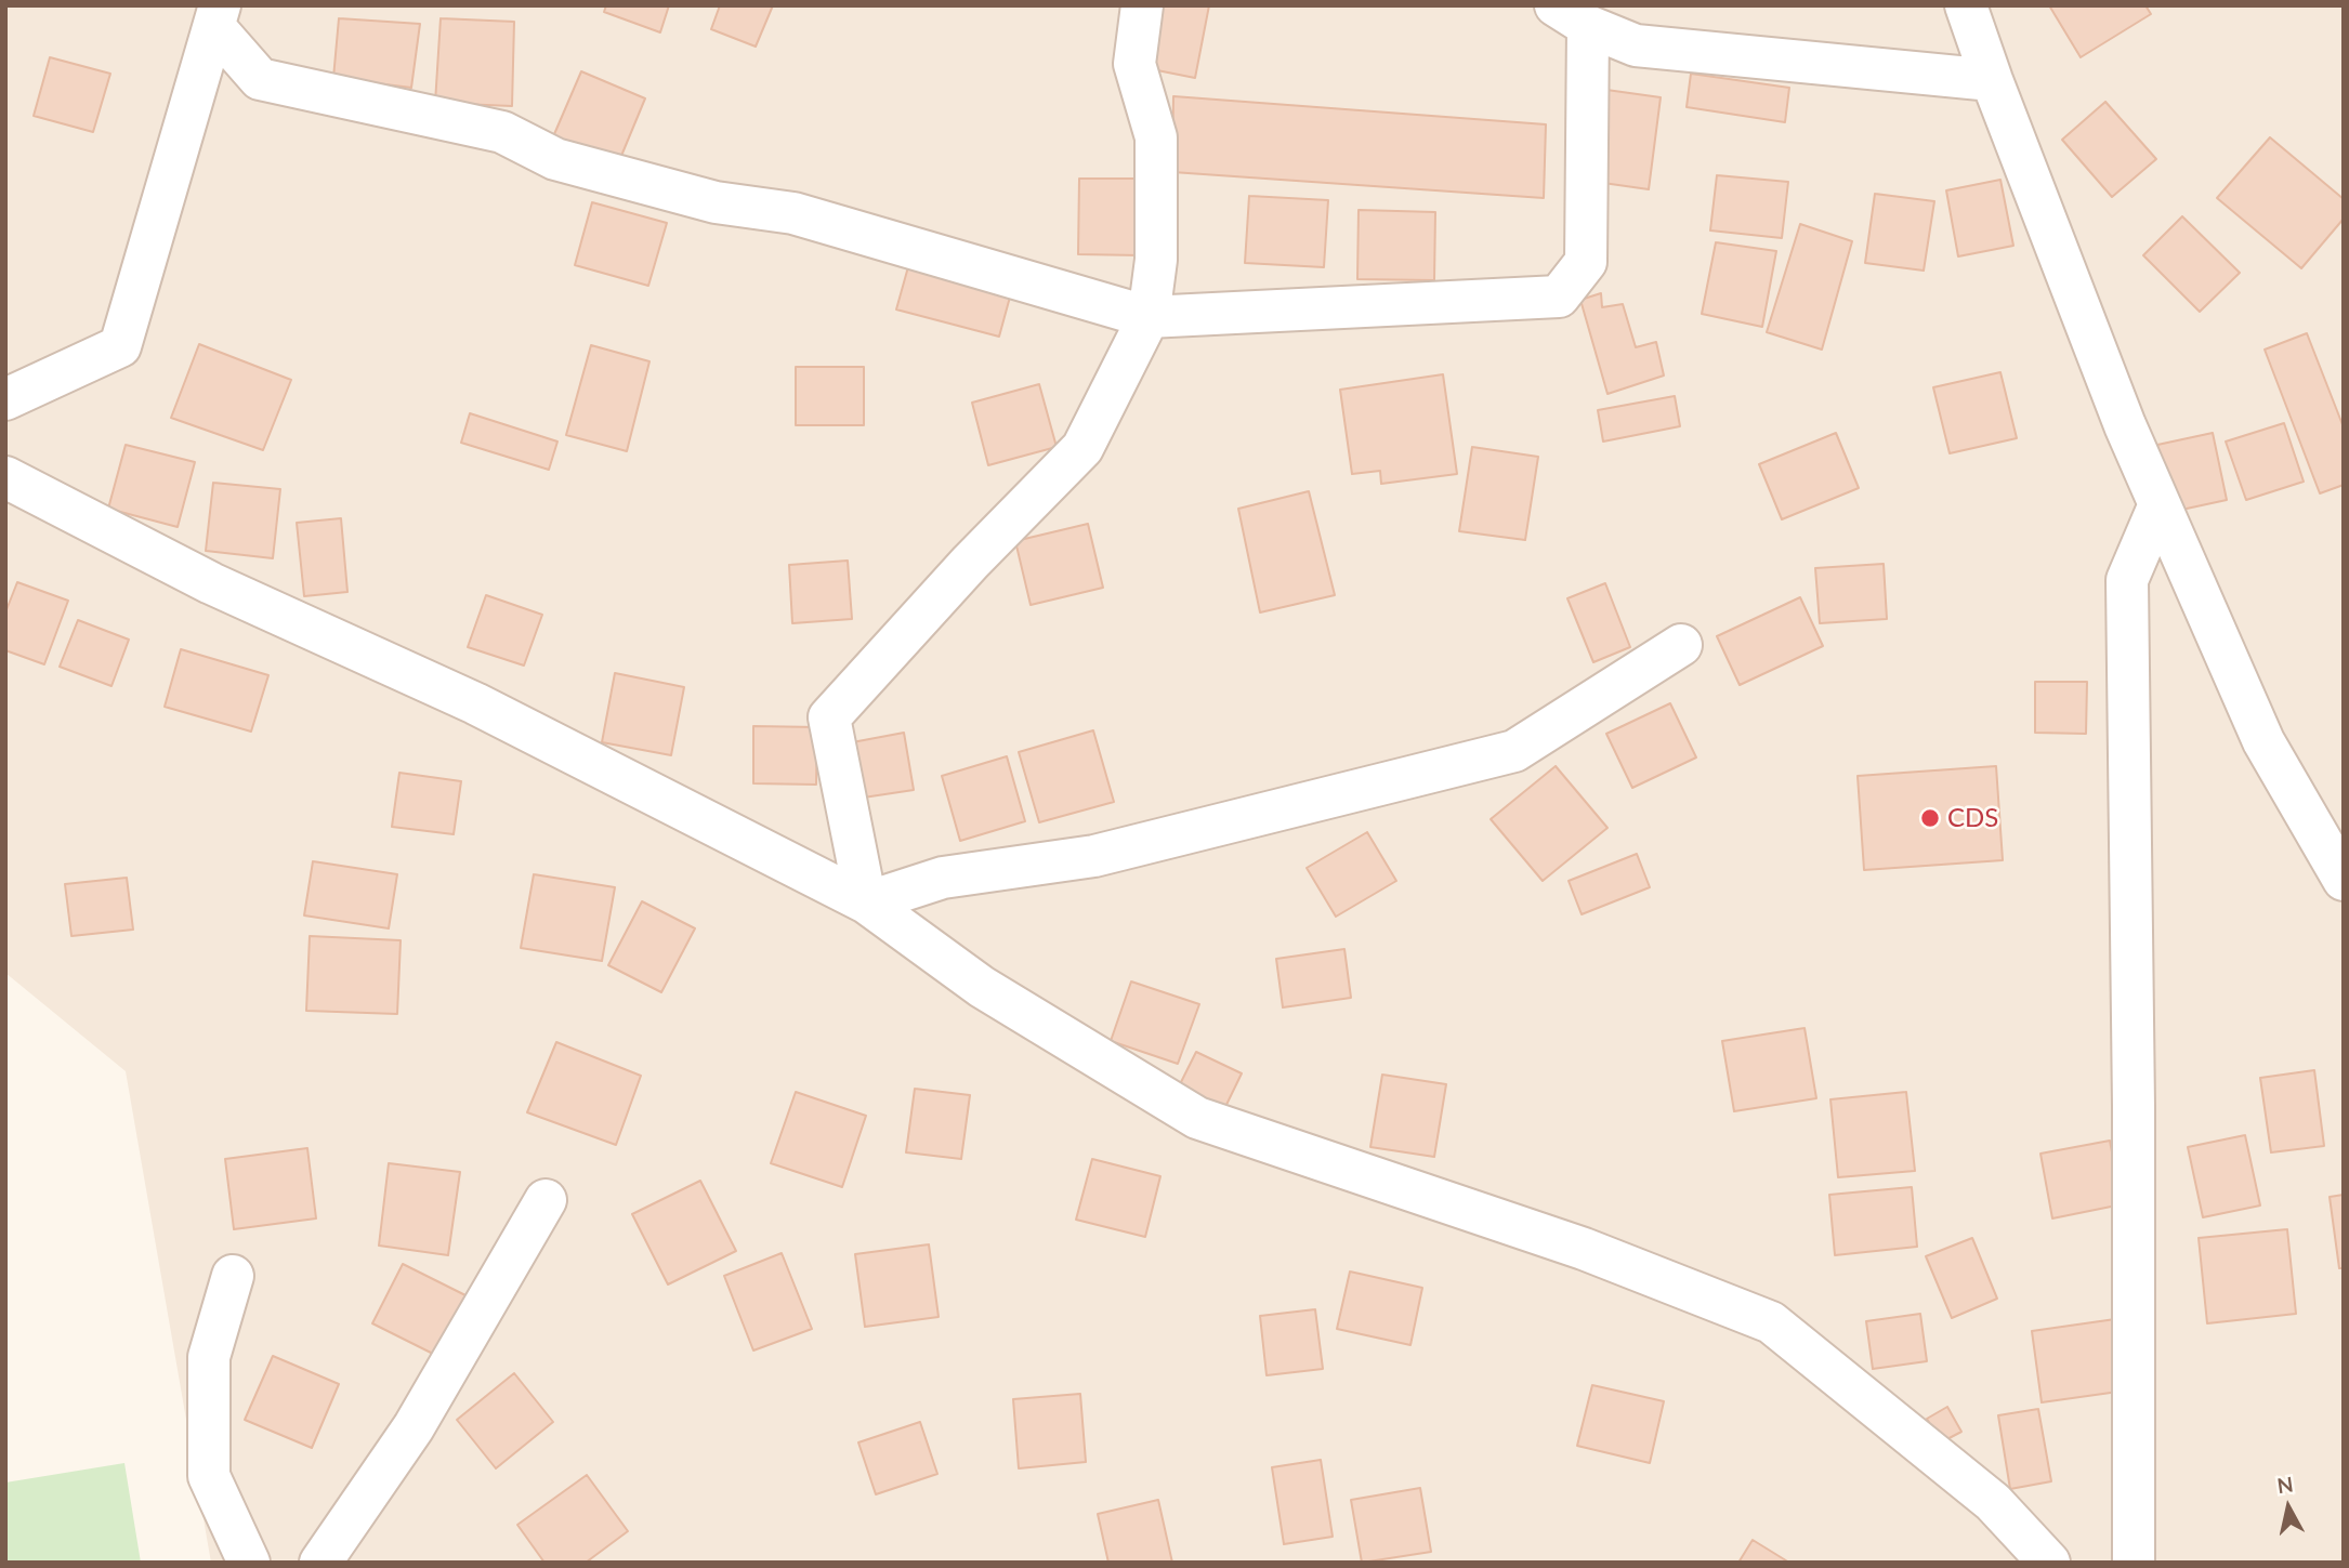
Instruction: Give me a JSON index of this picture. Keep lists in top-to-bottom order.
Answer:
{
  "places": ["CDS"],
  "north": "top"
}
